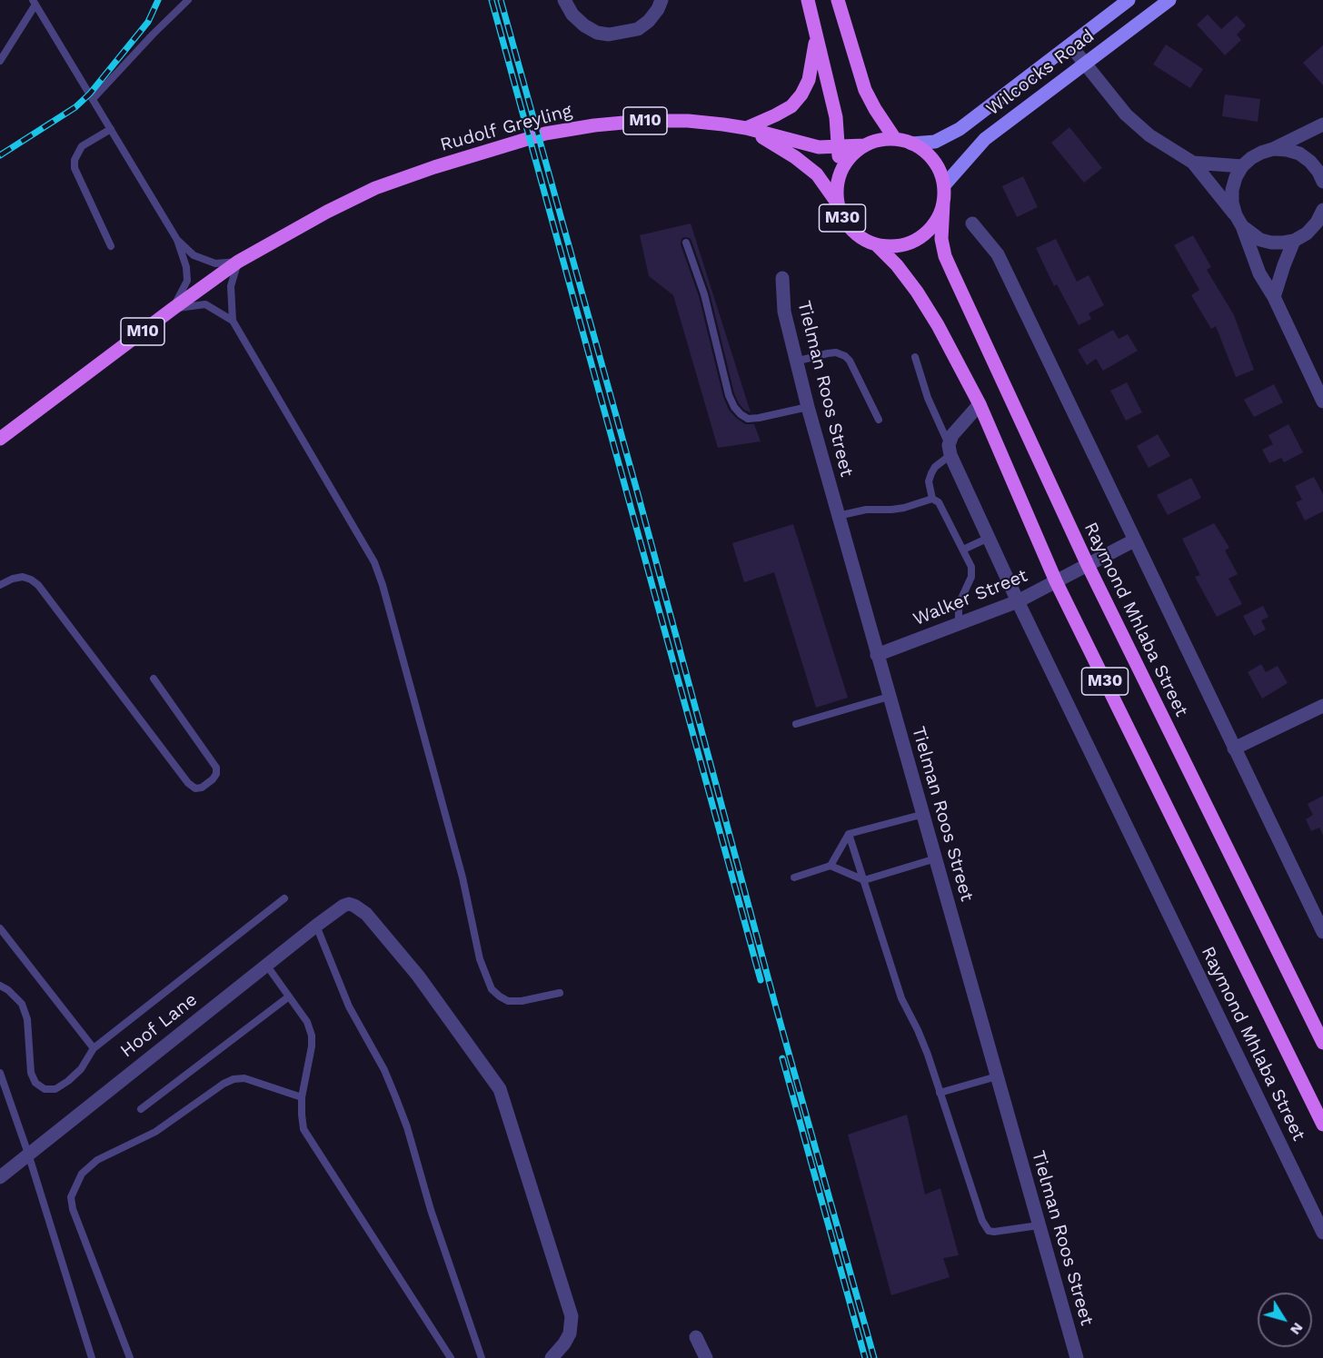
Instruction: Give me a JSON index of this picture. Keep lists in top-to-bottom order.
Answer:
{
  "streets": {
    "main road": [
      "M10",
      "Rudolf Greyling",
      "M30",
      "Raymond Mhlaba Street"
    ],
    "street": [
      "Wilcocks Road",
      "Tielman Roos Street",
      "Walker Street",
      "Hoof Lane"
    ]
  },
  "crossings": [
    ["Wilcocks Road", "Rudolf Greyling"],
    ["Wilcocks Road", "Raymond Mhlaba Street"],
    ["M10", "Rudolf Greyling"],
    ["Rudolf Greyling", "Raymond Mhlaba Street"],
    ["Tielman Roos Street", "Walker Street"],
    ["Walker Street", "Raymond Mhlaba Street"]
  ],
  "north": "bottom right"
}
